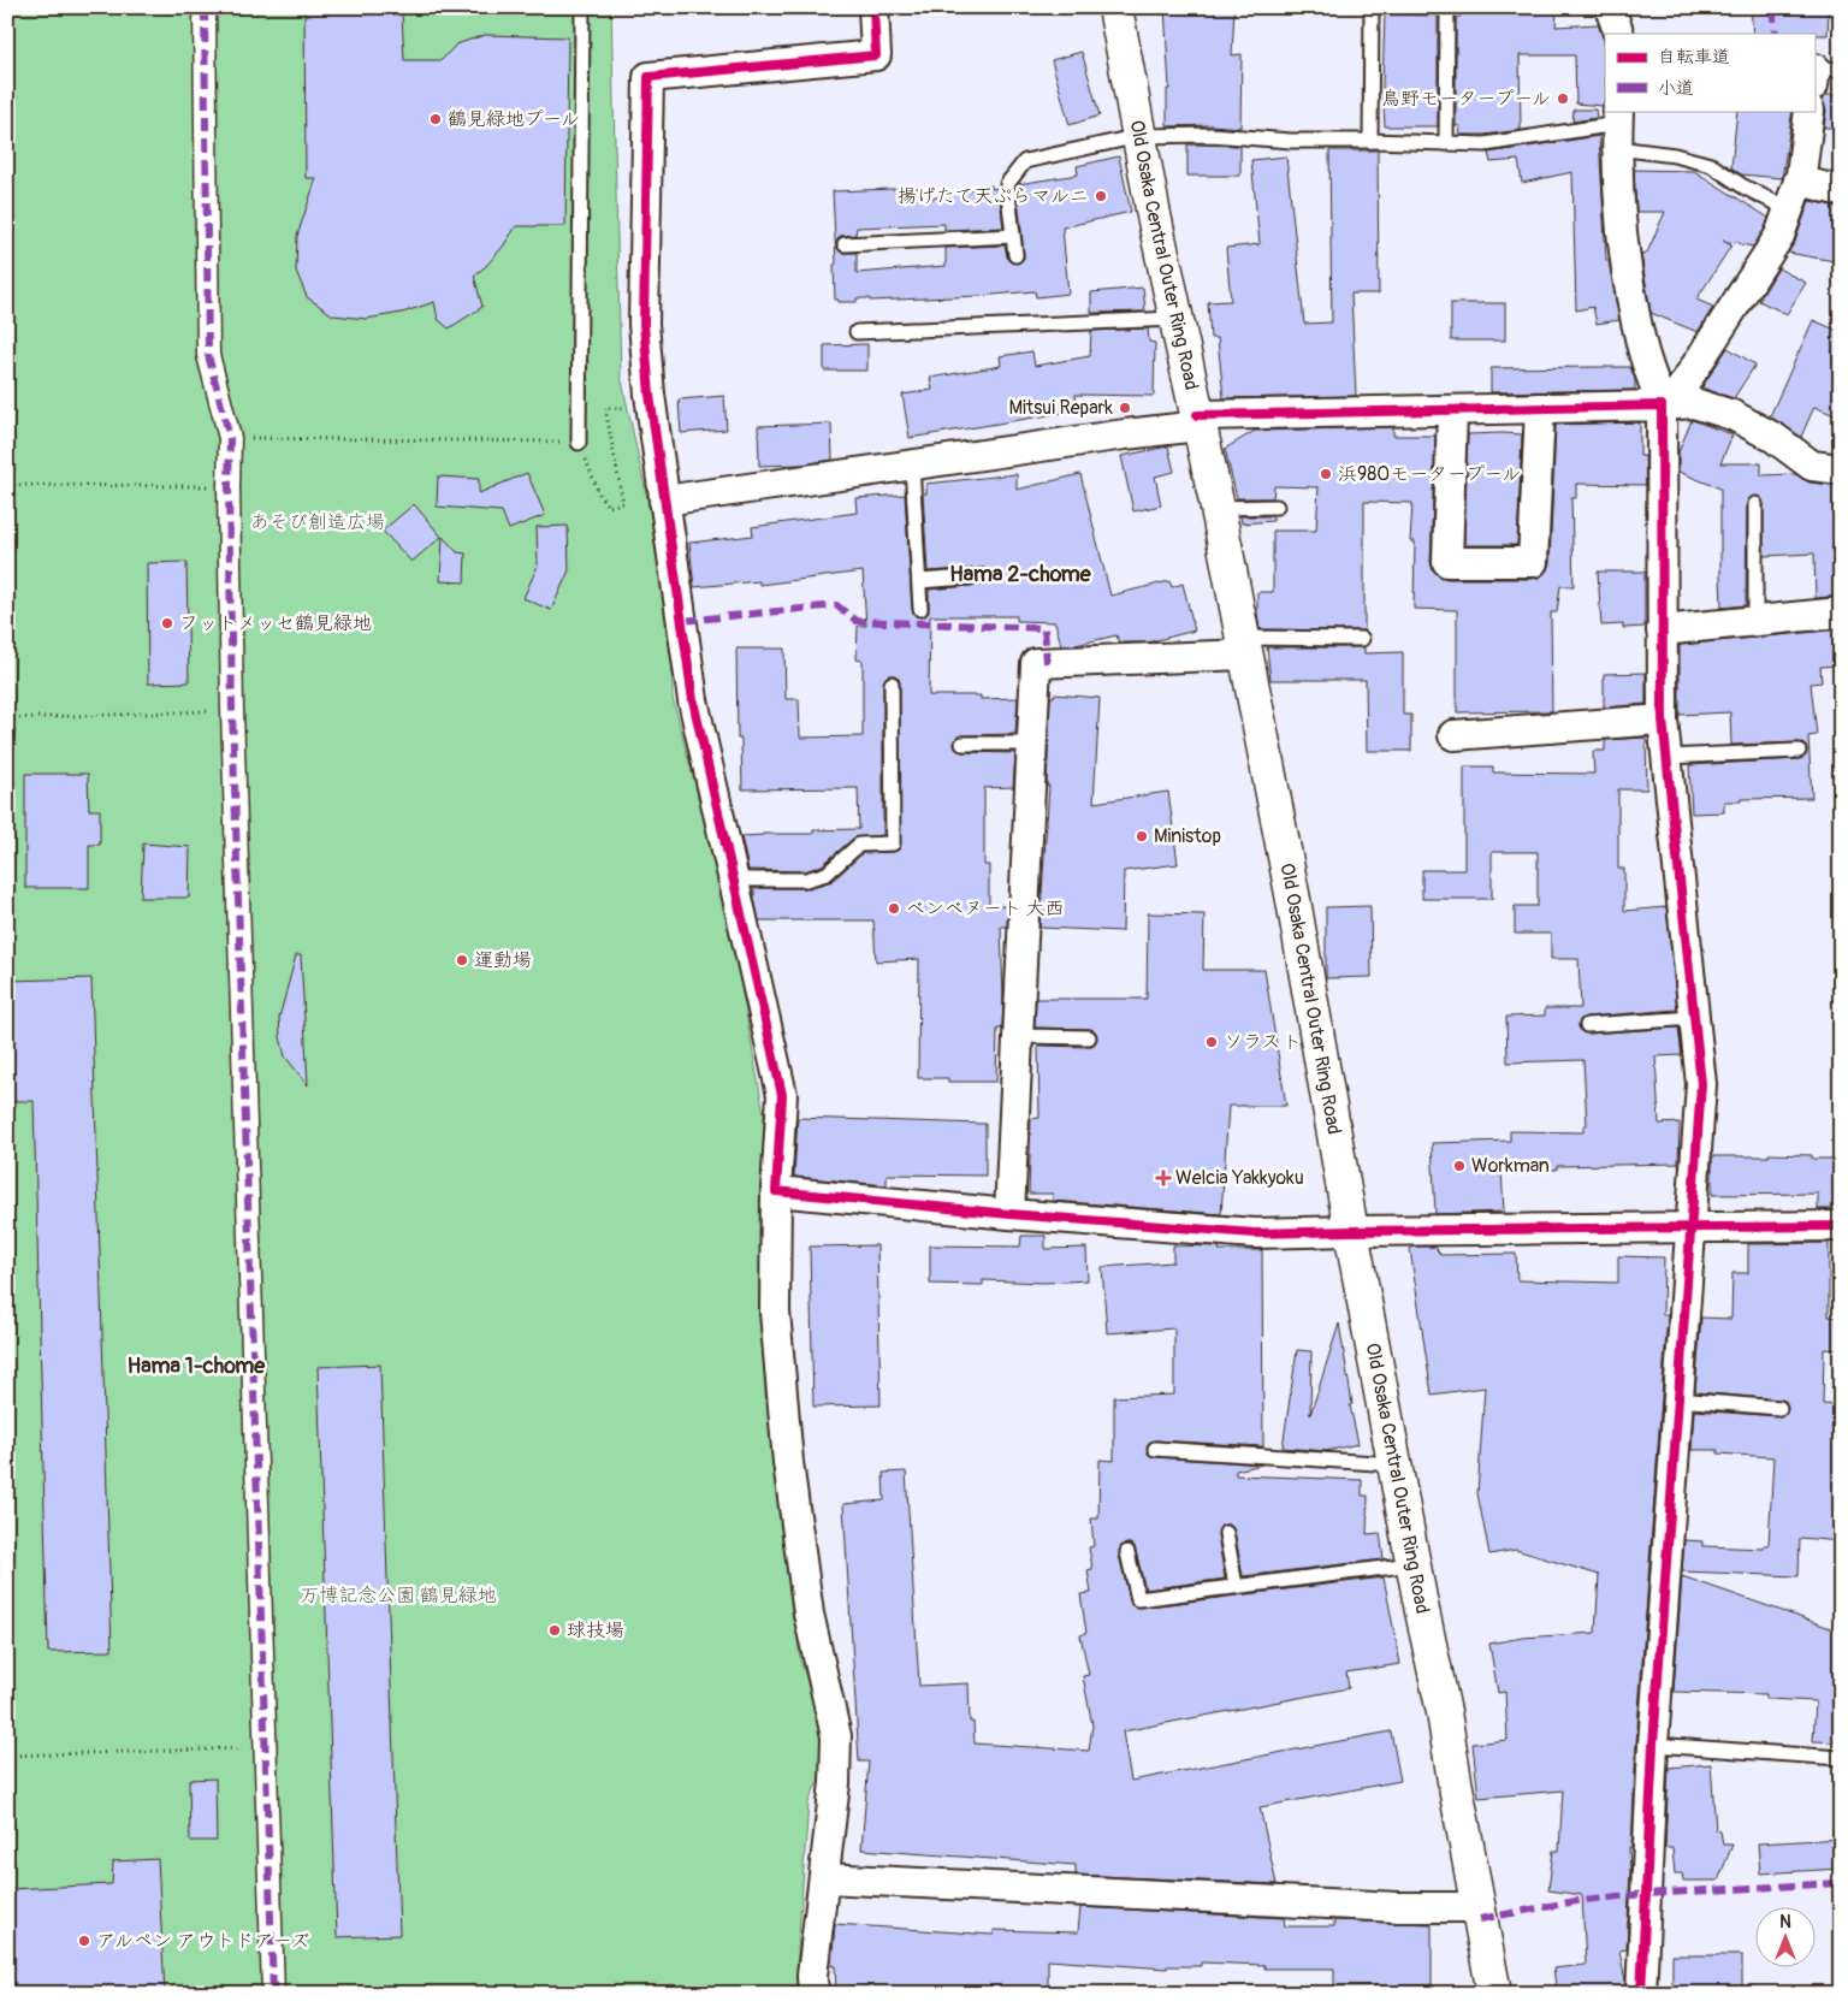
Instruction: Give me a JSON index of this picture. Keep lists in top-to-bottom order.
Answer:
{
  "streets": {
    "main road": ["Old Osaka Central Outer Ring Road"]
  },
  "districts": ["Hama 2-chome", "Hama 1-chome"],
  "parks": ["あそび創造広場", "万博記念公園 鶴見緑地"],
  "places": {
    "other": [
      "鳥野モータープール",
      "鶴見緑地プール",
      "揚げたて天ぷらマルニ",
      "Mitsui Repark",
      "浜980モータープール",
      "フットメッセ鶴見緑地",
      "Ministop",
      "ベンベヌート 大西",
      "運動場",
      "ソラスト",
      "Workman",
      "球技場",
      "アルペン アウトドアーズ"
    ],
    "health": ["Welcia Yakkyoku"]
  },
  "legend": ["自転車道", "小道"],
  "north": "top"
}
